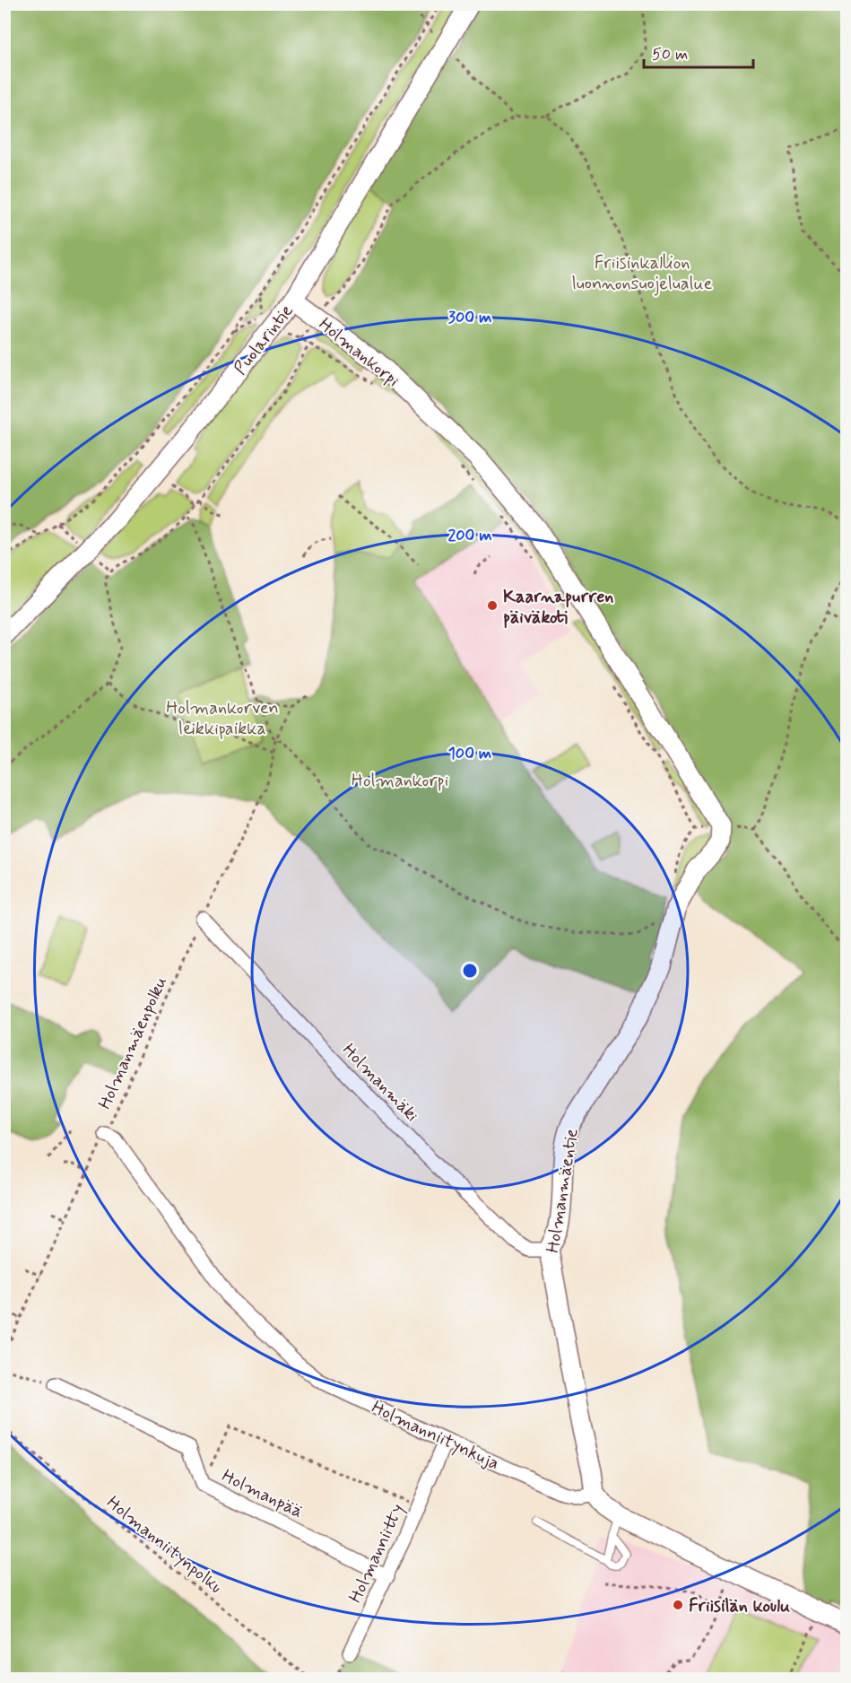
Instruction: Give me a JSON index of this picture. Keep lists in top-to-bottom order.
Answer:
{
  "streets": {
    "street": [
      "Puolarintie",
      "Holmankorpi",
      "Holmanmäki",
      "Holmanmäentie",
      "Holmanniitynkuja",
      "Holmanpää",
      "Holmanniitty"
    ],
    "path": ["Holmanmäenpolku", "Holmanniitynpolku"]
  },
  "crossings": [
    ["Puolarintie", "Holmankorpi"],
    ["Holmankorpi", "Holmanmäentie"],
    ["Holmanmäenpolku", "Holmanmäki"],
    ["Holmanmäenpolku", "Holmanniitynkuja"],
    ["Holmanmäki", "Holmanmäentie"],
    ["Holmanmäentie", "Holmanniitynkuja"],
    ["Holmanniitynkuja", "Holmanniitty"],
    ["Holmanpää", "Holmanniitty"]
  ],
  "parks": ["Friisinkallion luonnonsuojelualue", "Holmankorven leikkipaikka", "Holmankorpi"],
  "places": ["Kaarnapurren päiväkoti", "Friisilän koulu"],
  "scale_bar": "50 m",
  "rings": ["300 m", "200 m", "100 m"]
}
